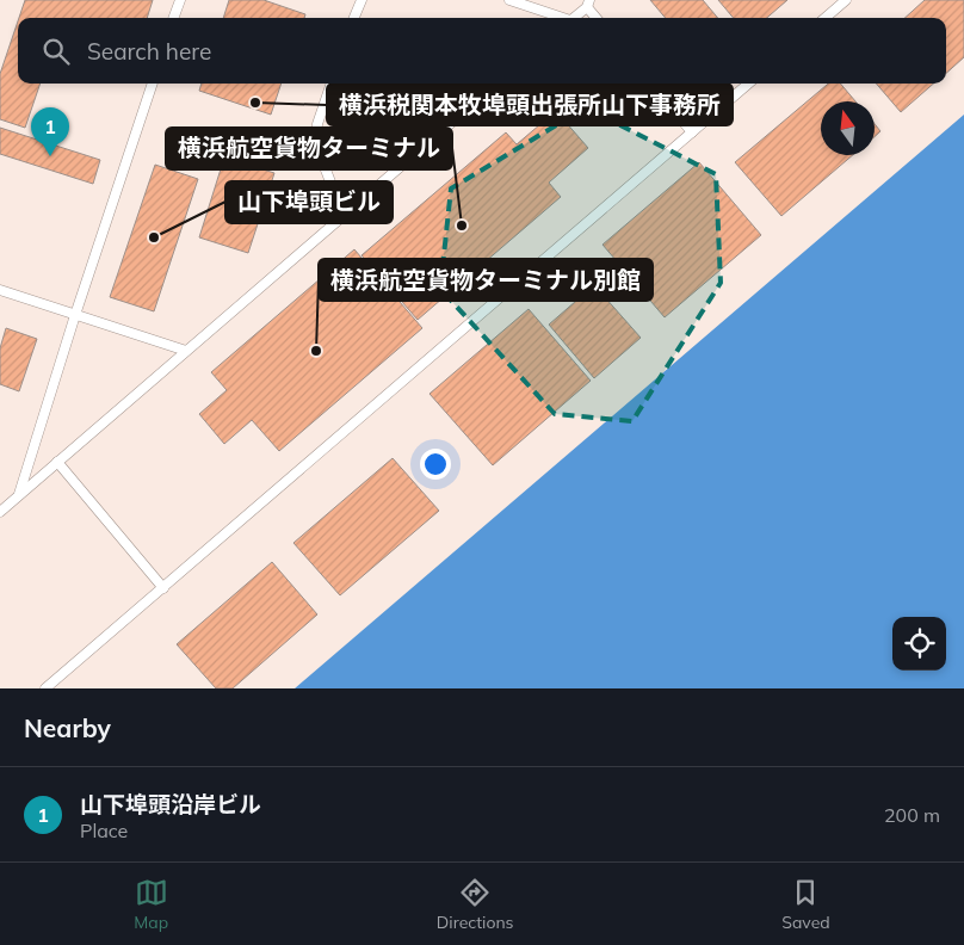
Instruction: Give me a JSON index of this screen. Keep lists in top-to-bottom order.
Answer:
{
  "places": [
    "横浜税関本牧埠頭出張所山下事務所",
    "横浜航空貨物ターミナル",
    "山下埠頭ビル",
    "横浜航空貨物ターミナル別館"
  ],
  "north": "top",
  "page": {
    "search": "Search here",
    "pins": "1",
    "heading": "Nearby",
    "list": [
      {
        "mark": "1",
        "name": "山下埠頭沿岸ビル",
        "note": "Place",
        "value": "200 m"
      }
    ],
    "nav": ["Map", "Directions", "Saved"]
  }
}
